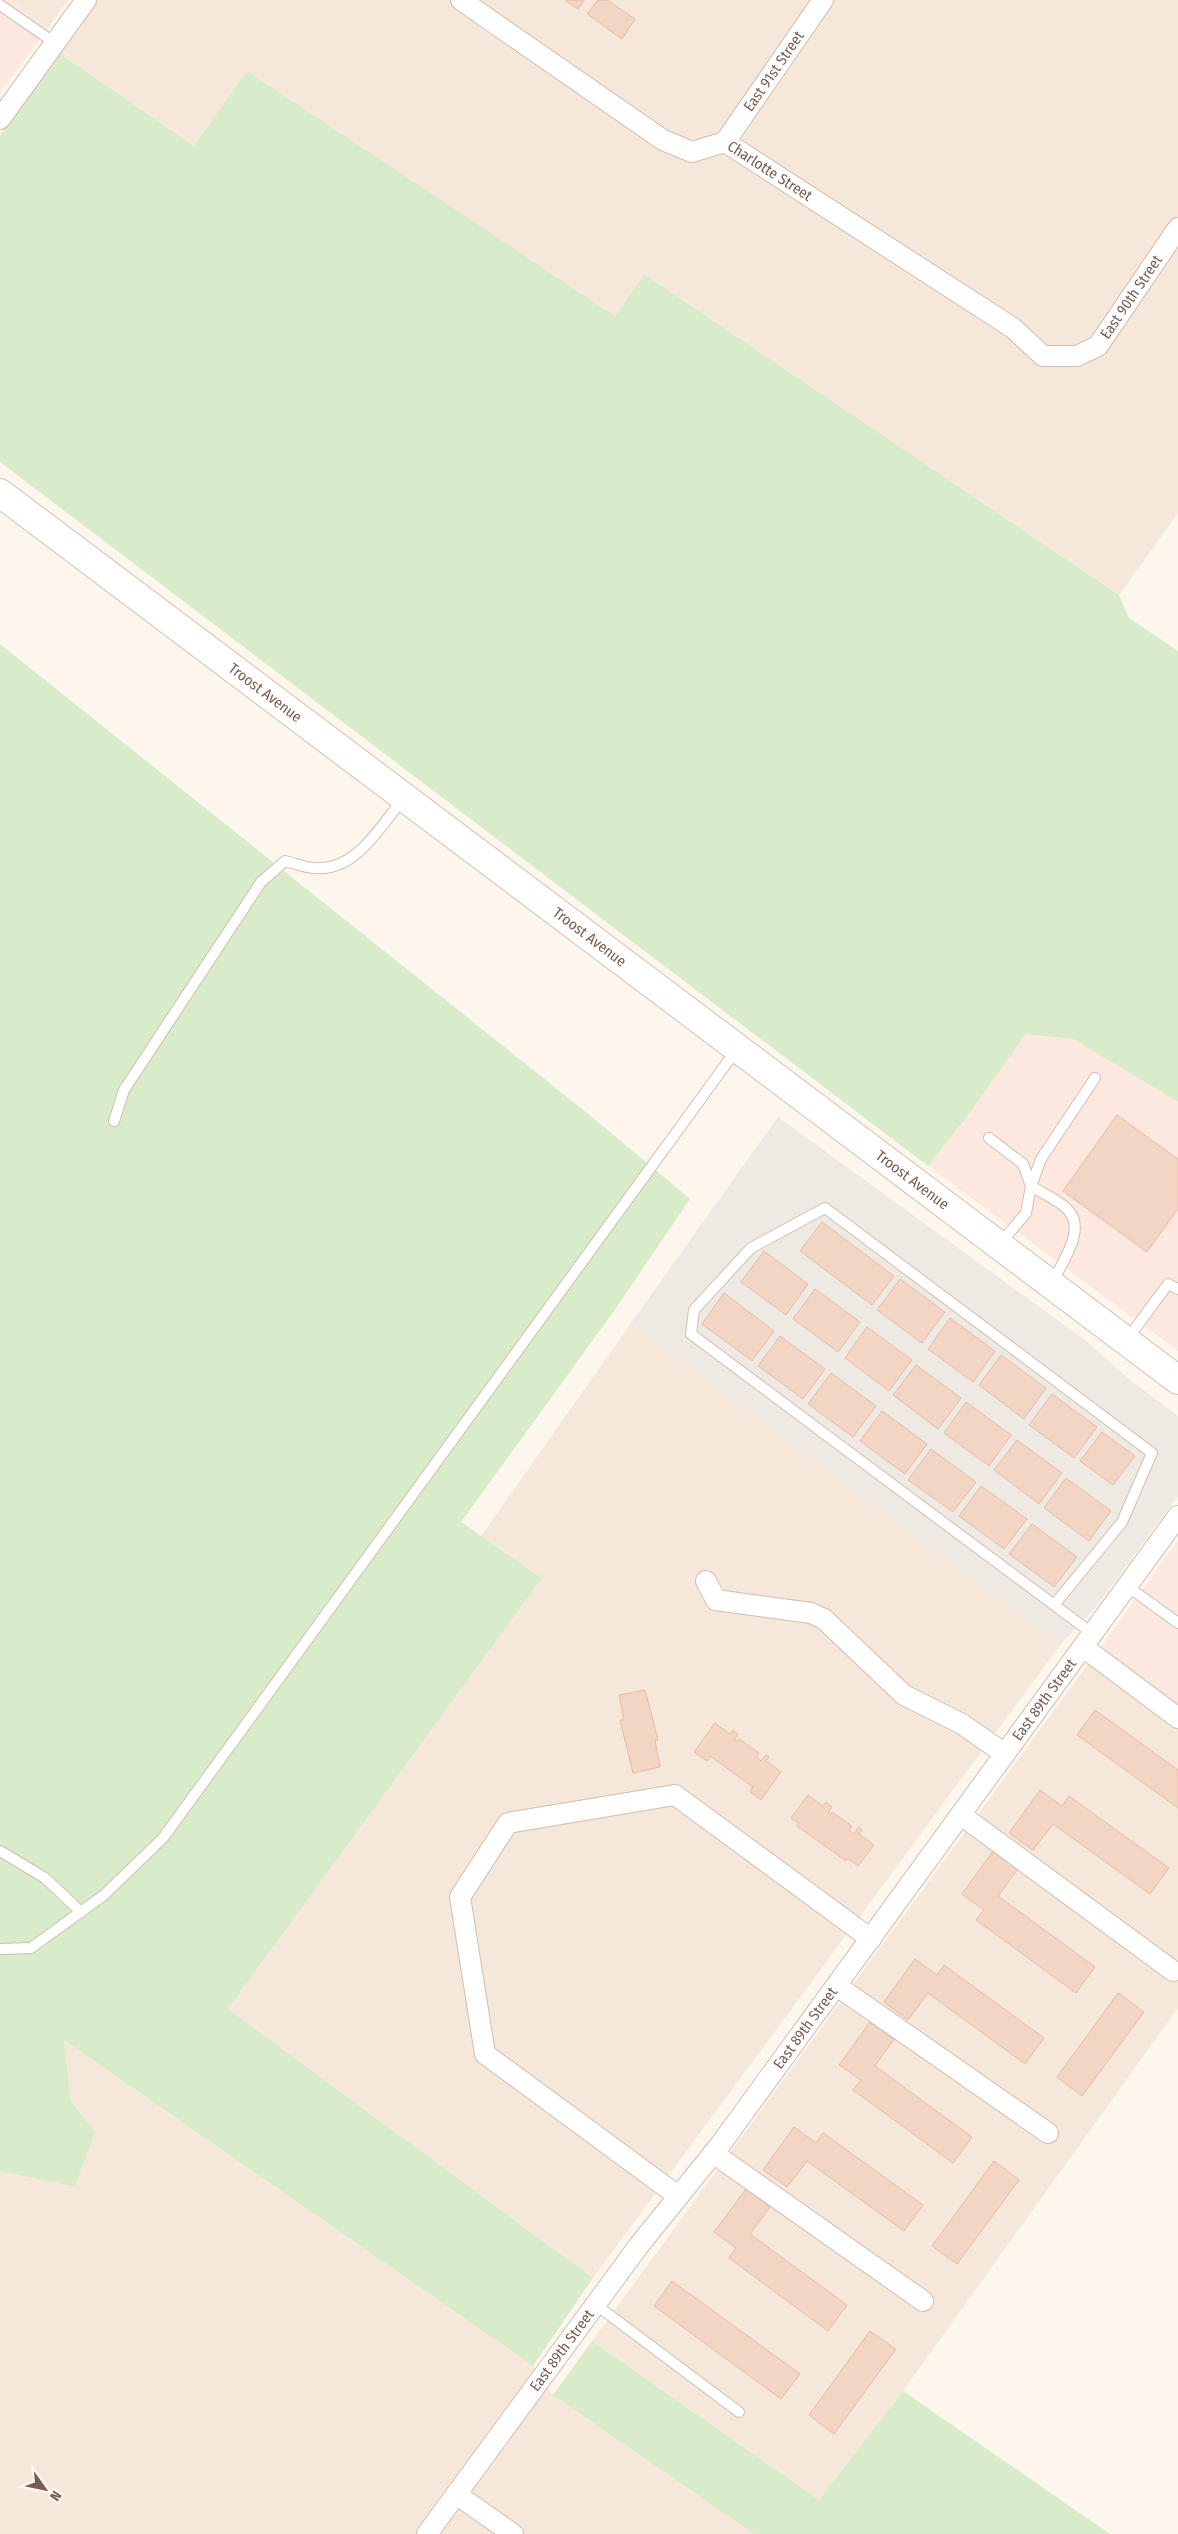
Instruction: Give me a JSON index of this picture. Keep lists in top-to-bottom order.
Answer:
{
  "streets": {
    "main road": ["Troost Avenue"],
    "street": [
      "East 91st Street",
      "Charlotte Street",
      "East 90th Street",
      "East 89th Street"
    ]
  },
  "crossings": [
    ["East 91st Street", "Charlotte Street"],
    ["Charlotte Street", "East 90th Street"]
  ],
  "north": "bottom right"
}
